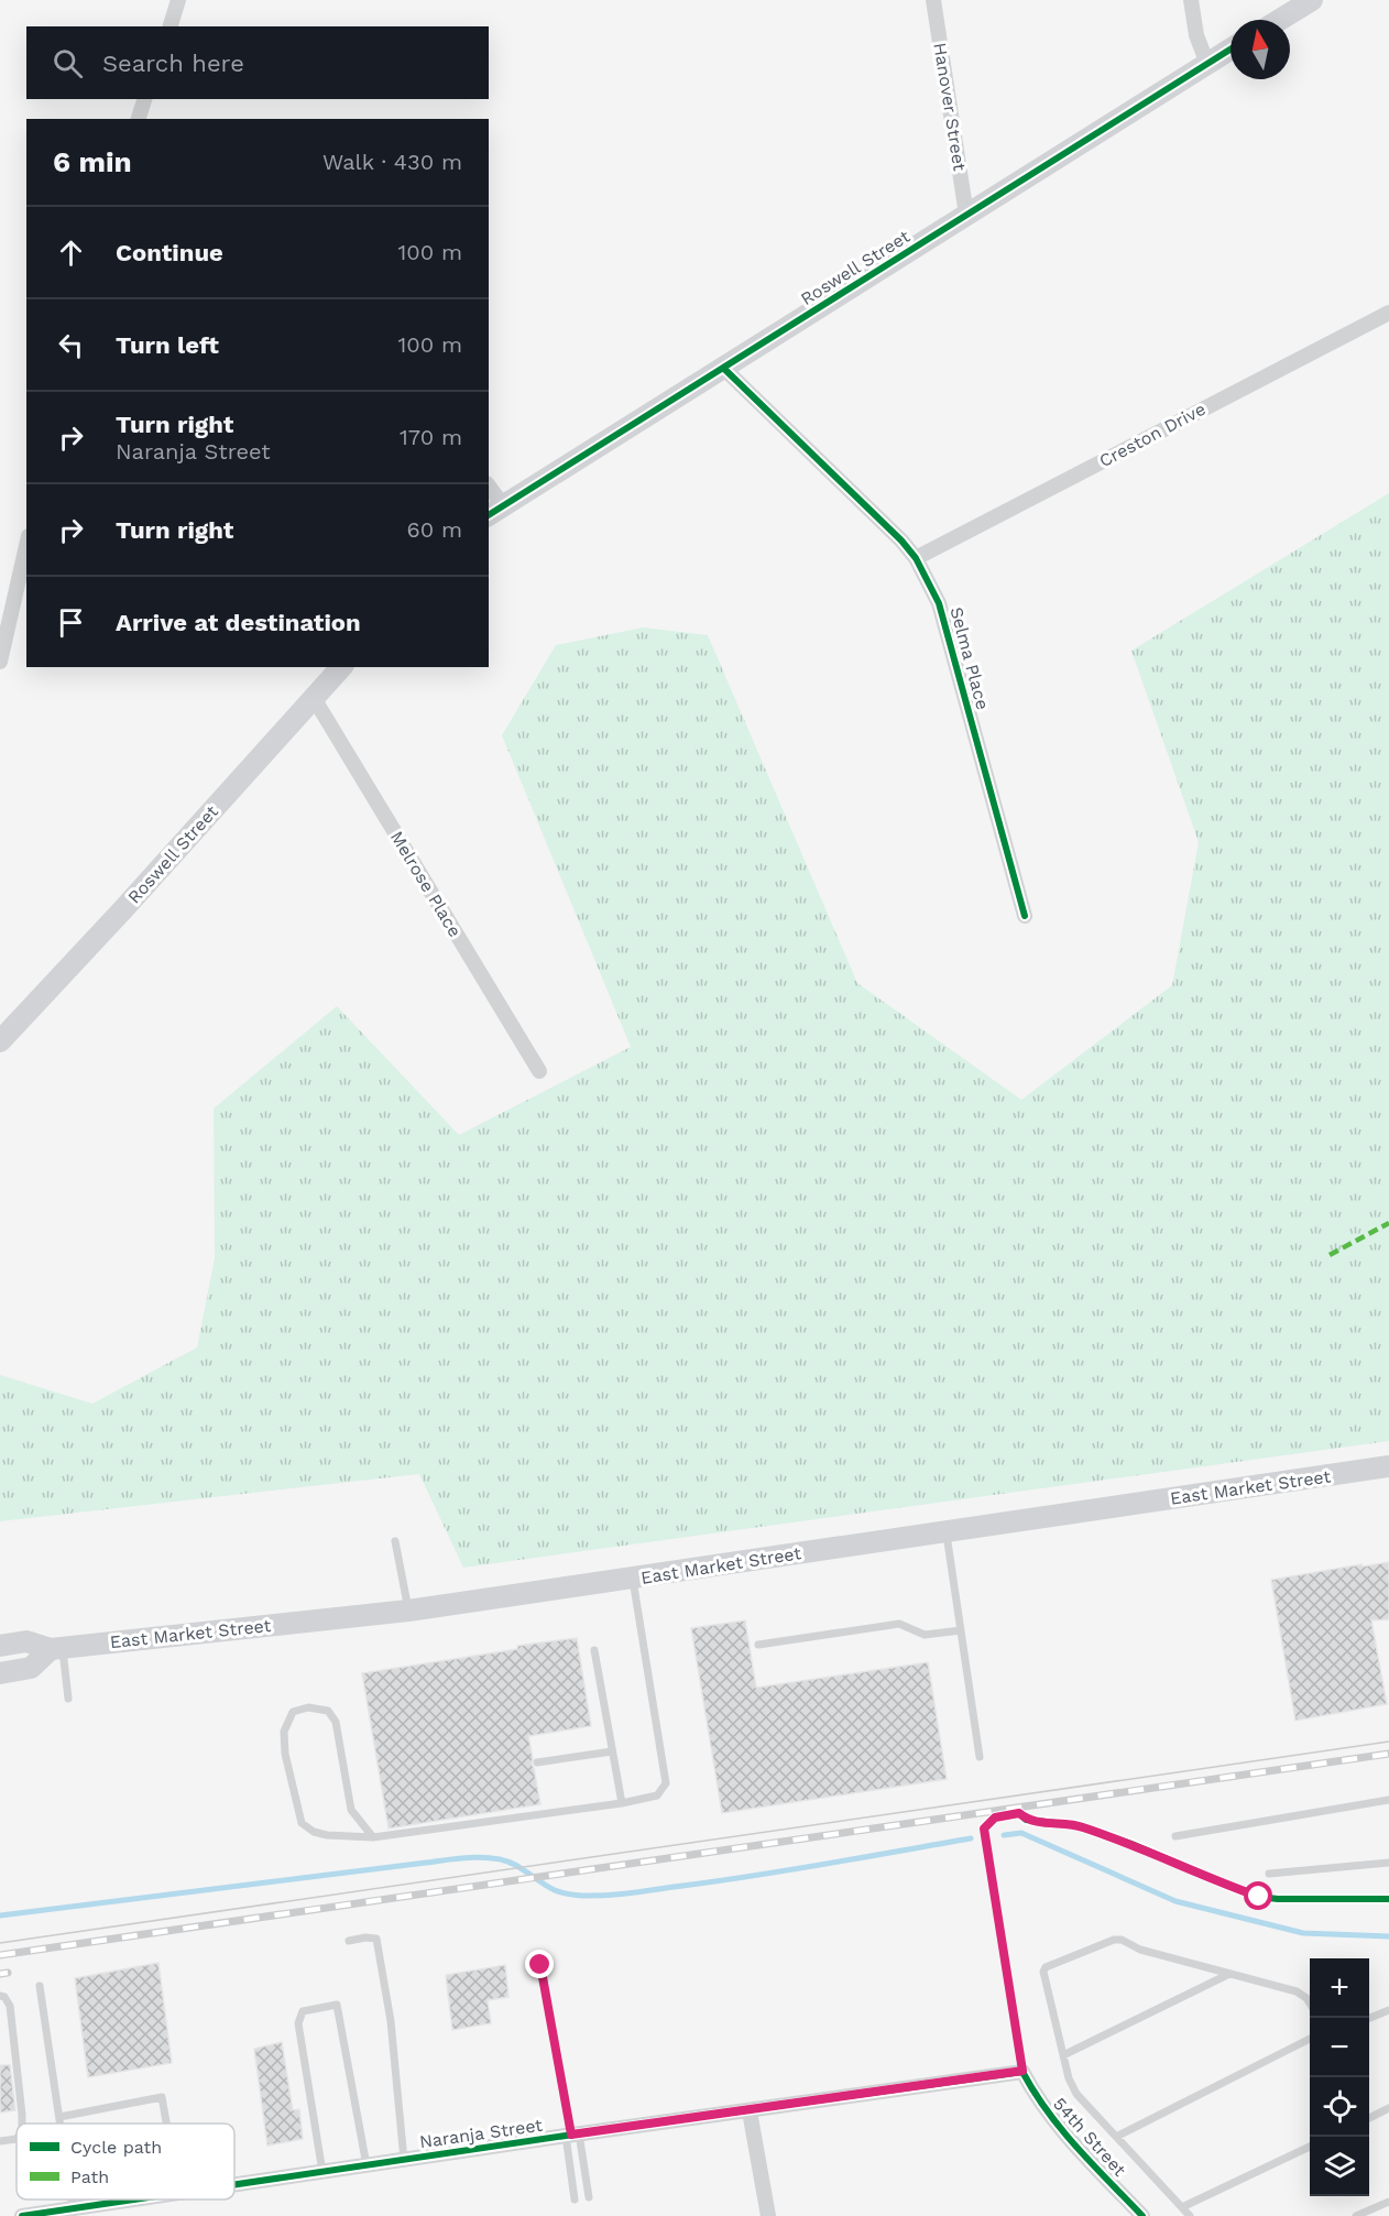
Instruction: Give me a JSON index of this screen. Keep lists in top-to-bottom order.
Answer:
{
  "streets": {
    "main road": ["Roswell Street", "East Market Street"],
    "street": [
      "Hanover Street",
      "Creston Drive",
      "Selma Place",
      "Melrose Place",
      "Naranja Street",
      "54th Street"
    ]
  },
  "crossings": [
    ["Hanover Street", "Roswell Street"],
    ["Roswell Street", "Selma Place"],
    ["Roswell Street", "Melrose Place"],
    ["Creston Drive", "Selma Place"],
    ["Naranja Street", "54th Street"]
  ],
  "legend": ["Cycle path", "Path"],
  "north": "top",
  "page": {
    "search": "Search here",
    "heading": ["6 min", "Walk · 430 m"],
    "list": [
      ["Continue", "100 m"],
      ["Turn left", "100 m"],
      ["Turn right", "Naranja Street", "170 m"],
      ["Turn right", "60 m"],
      "Arrive at destination"
    ],
    "map_buttons": ["+", "−"]
  }
}
